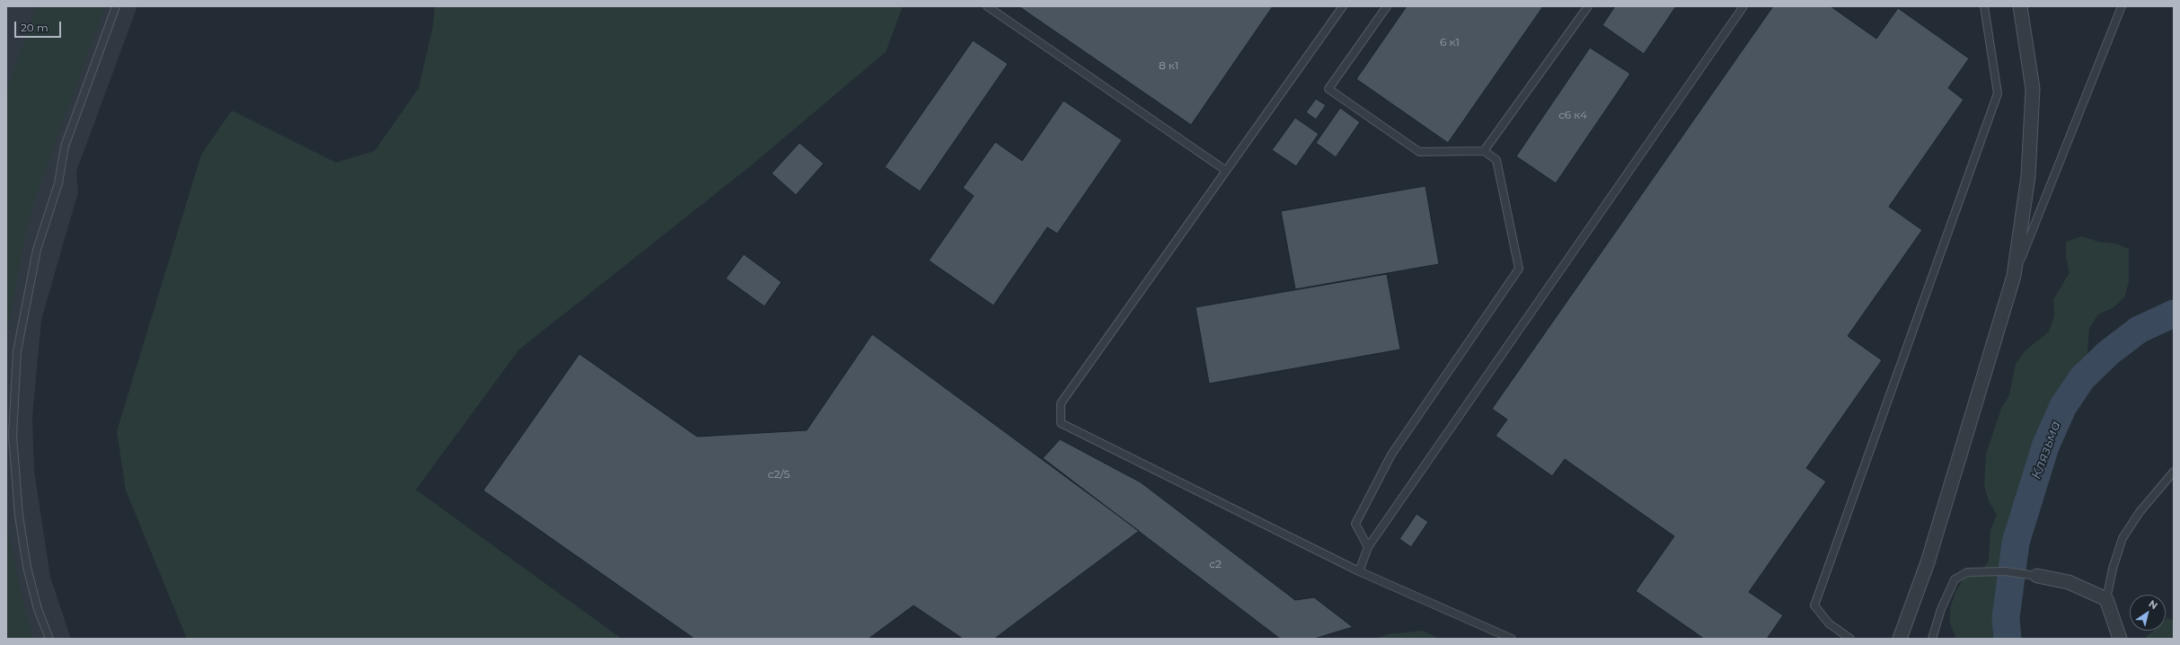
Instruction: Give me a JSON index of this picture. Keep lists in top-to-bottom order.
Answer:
{
  "water": ["Клязьма"],
  "house_numbers": [
    "6 к1",
    "8 к1",
    "с6 к4",
    "с2/5",
    "с2"
  ],
  "scale_bar": "20 m",
  "north": "top right"
}
